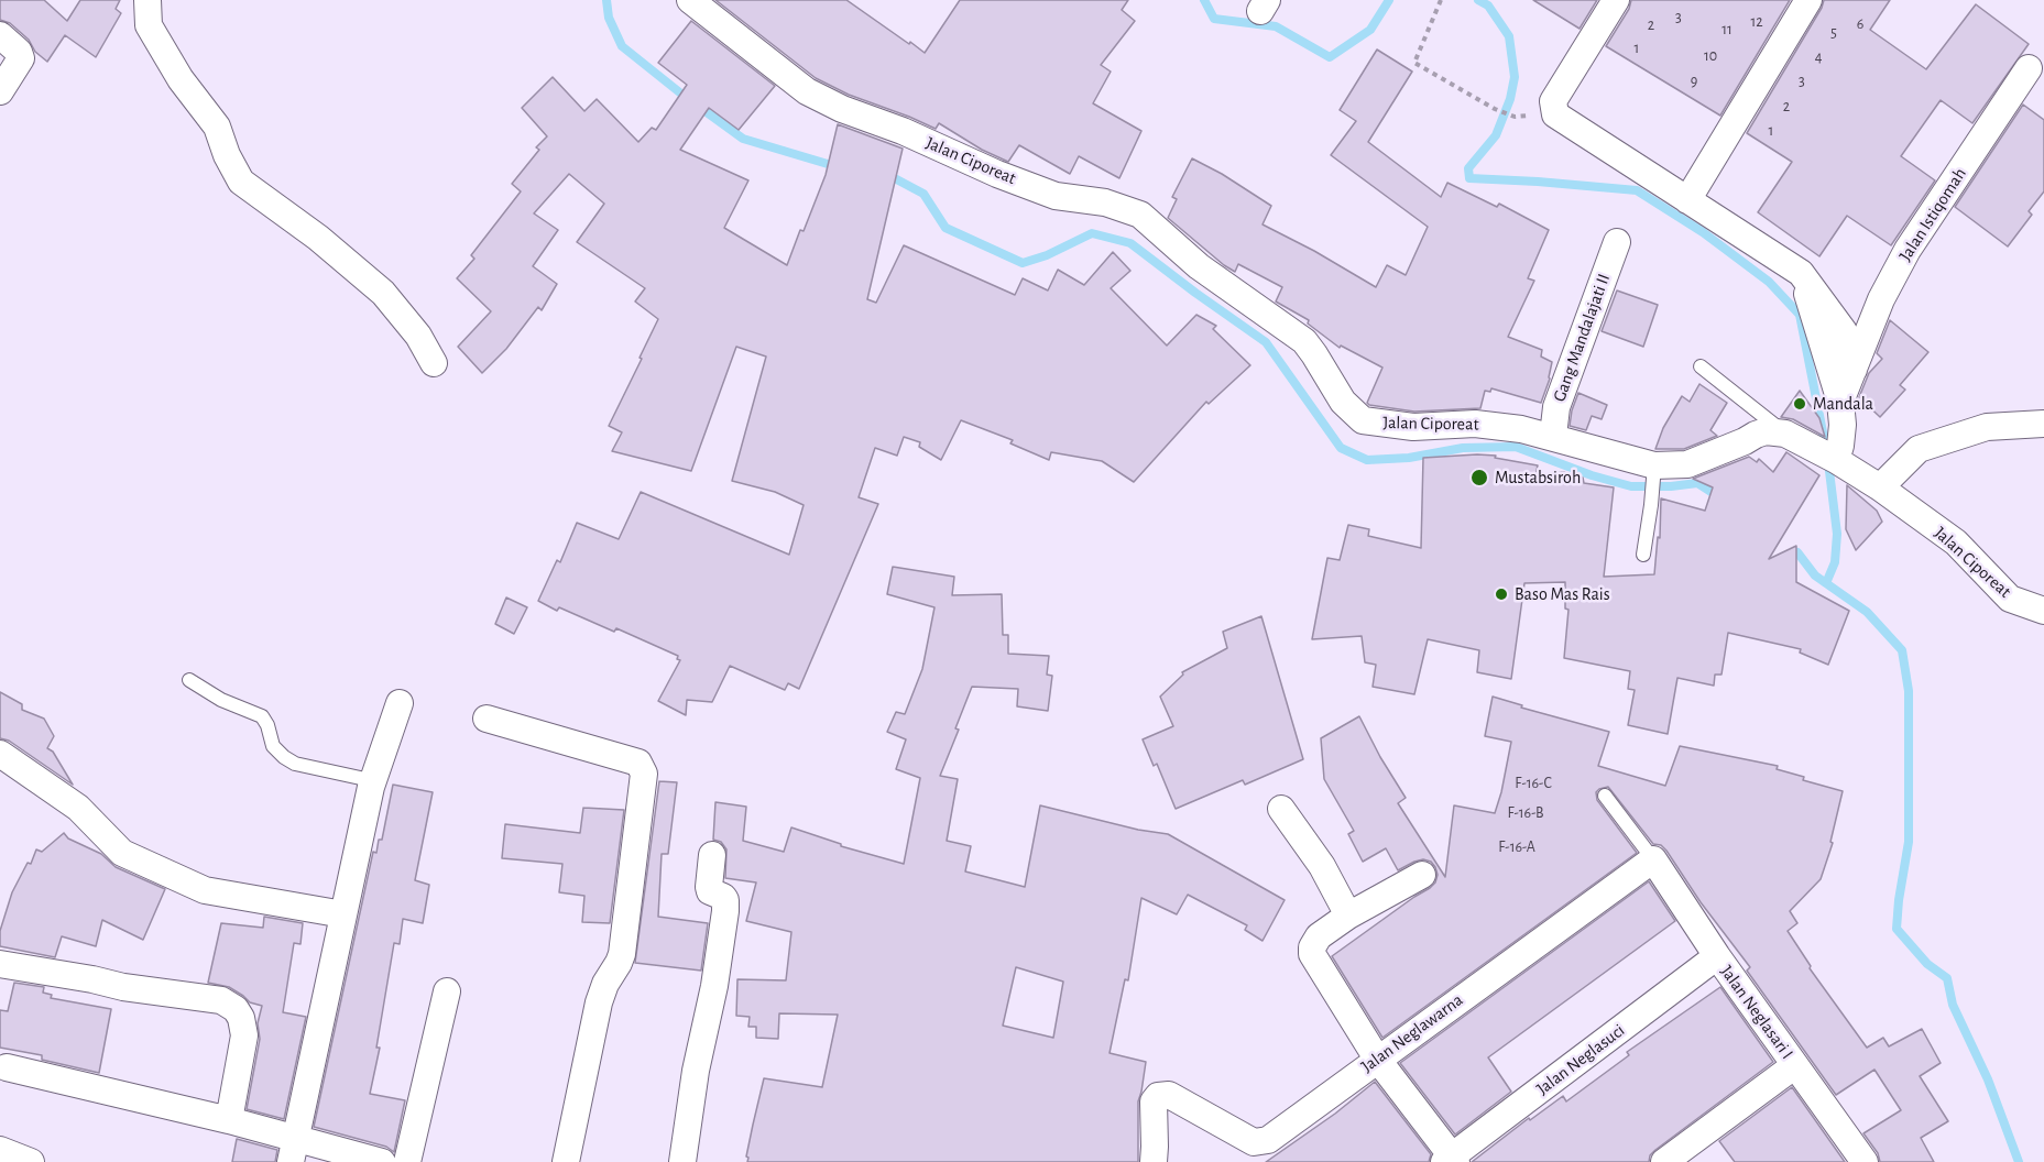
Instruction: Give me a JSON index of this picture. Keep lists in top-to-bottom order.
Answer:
{
  "streets": {
    "street": [
      "Jalan Ciporeat",
      "Jalan Istiqomah",
      "Gang Mandalajati II",
      "Jalan Neglasari I",
      "Jalan Neglawarna",
      "Jalan Neglasuci"
    ]
  },
  "crossings": [
    ["Jalan Ciporeat", "Gang Mandalajati II"],
    ["Jalan Neglasari I", "Jalan Neglawarna"],
    ["Jalan Neglasari I", "Jalan Neglasuci"]
  ],
  "places": ["Mandala", "Mustabsiroh", "Baso Mas Rais"],
  "house_numbers": [
    "3",
    "12",
    "6",
    "2",
    "11",
    "5",
    "1",
    "10",
    "4",
    "9",
    "3",
    "2",
    "1",
    "F-16-C",
    "F-16-B",
    "F-16-A"
  ]
}
